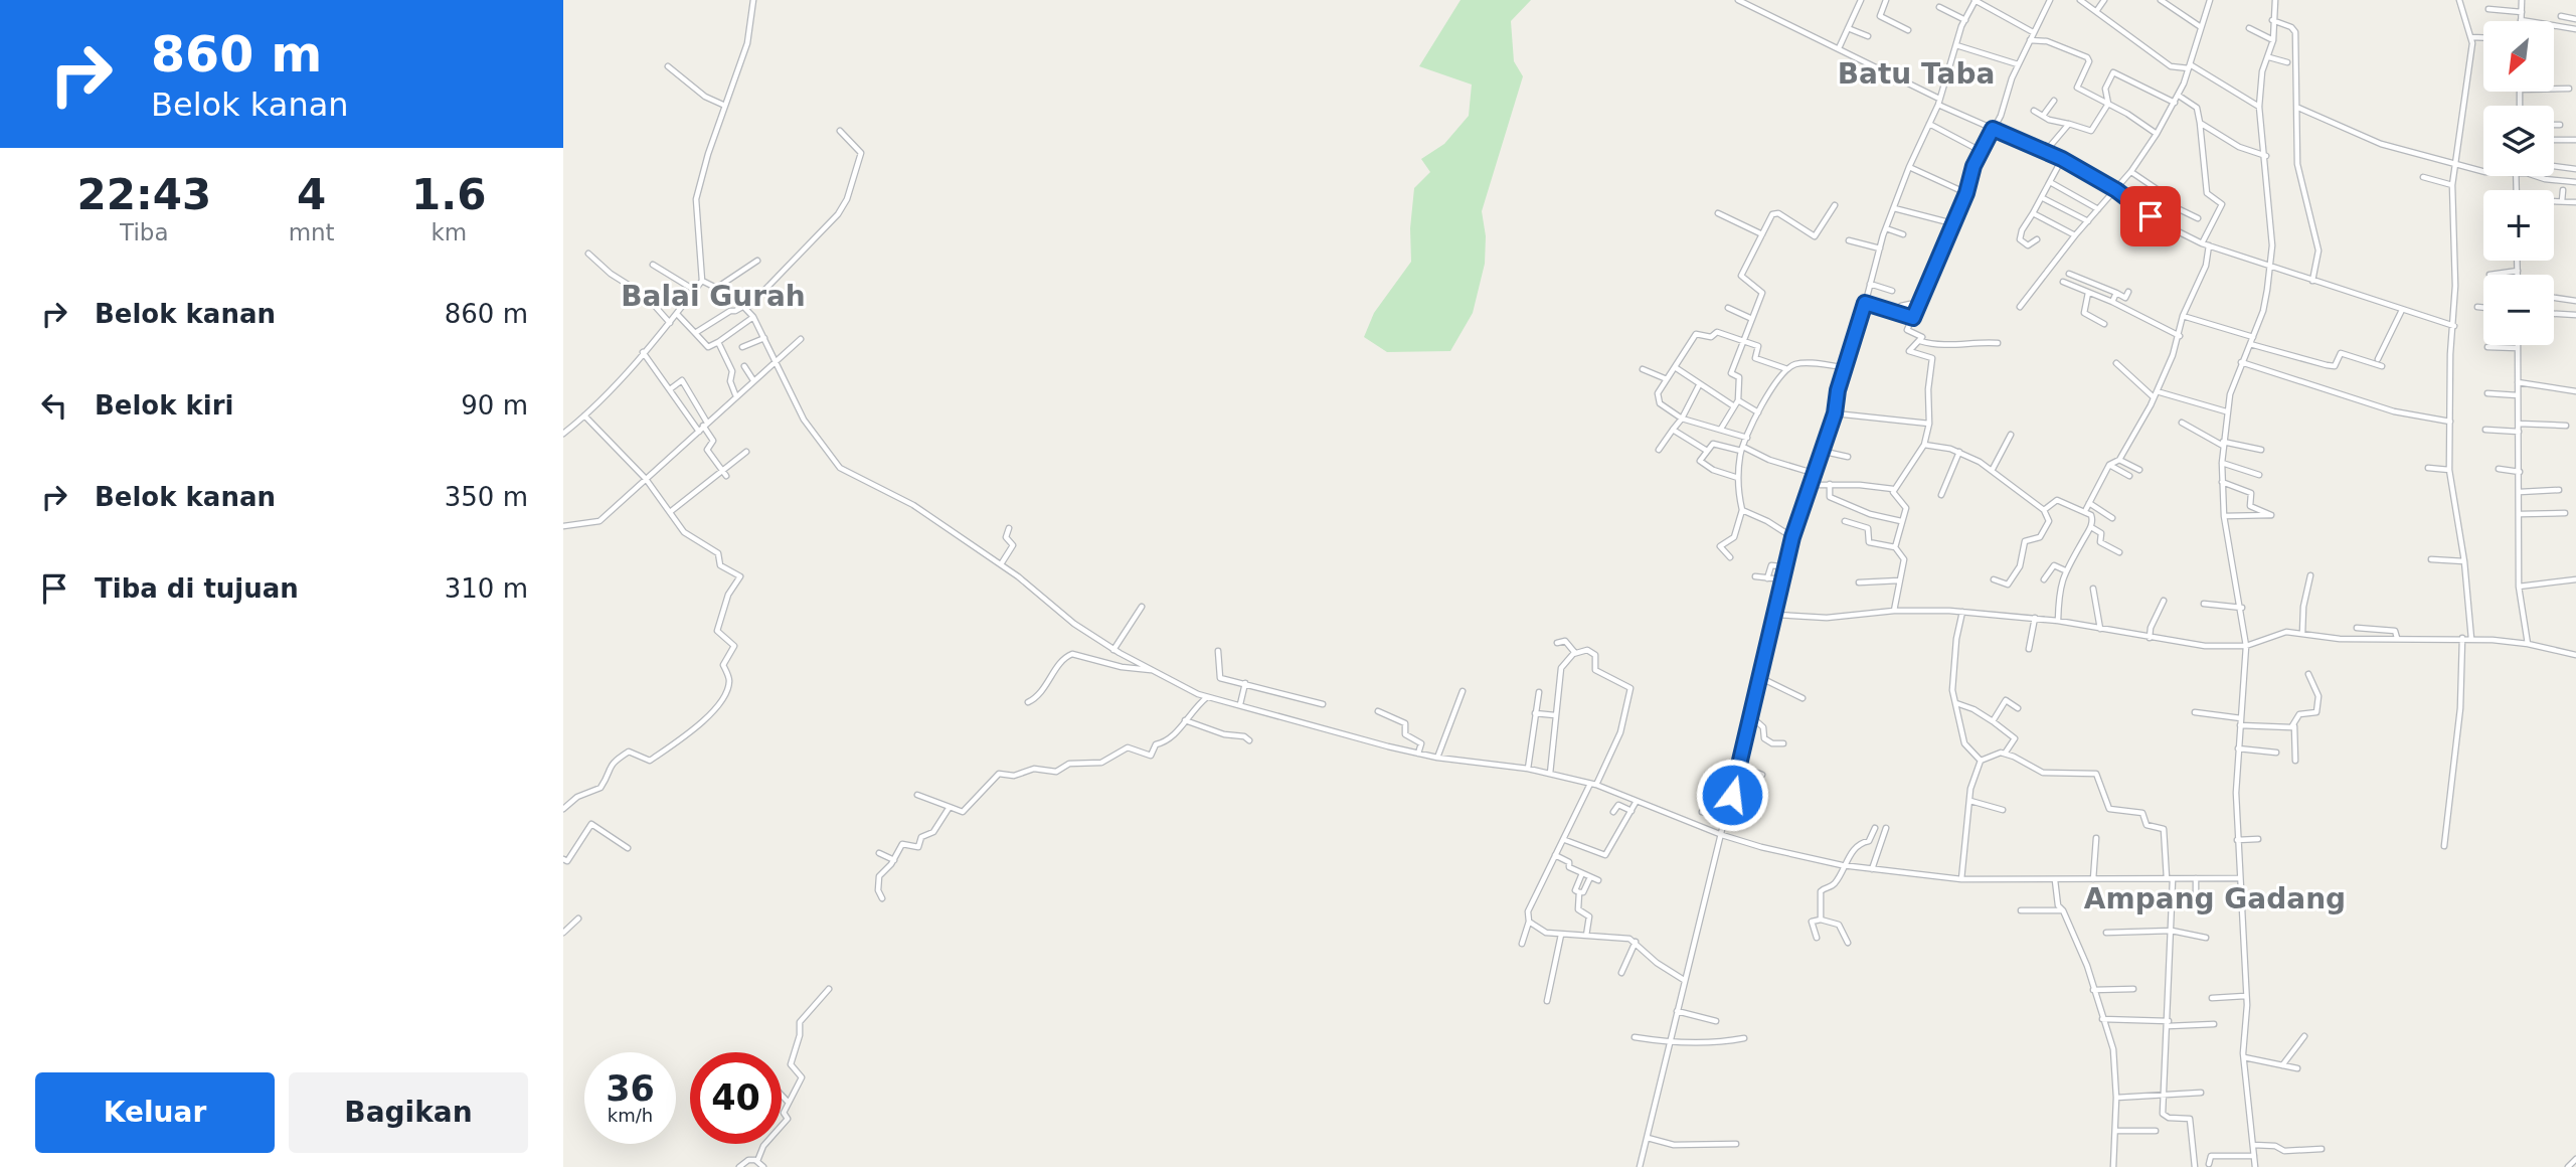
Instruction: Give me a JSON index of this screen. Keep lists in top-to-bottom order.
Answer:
{
  "districts": ["Batu Taba", "Balai Gurah", "Ampang Gadang"],
  "north": "bottom left",
  "page": {
    "turn": ["860 m", "Belok kanan"],
    "map_buttons": ["+", "−"],
    "eta": [
      "22:43",
      "Tiba",
      "4",
      "mnt",
      "1.6",
      "km"
    ],
    "list": [
      {
        "name": "Belok kanan",
        "value": "860 m"
      },
      {
        "name": "Belok kiri",
        "value": "90 m"
      },
      {
        "name": "Belok kanan",
        "value": "350 m"
      },
      {
        "name": "Tiba di tujuan",
        "value": "310 m"
      }
    ],
    "speed": "36 km/h",
    "limit": "40",
    "buttons": ["Keluar", "Bagikan"]
  }
}
